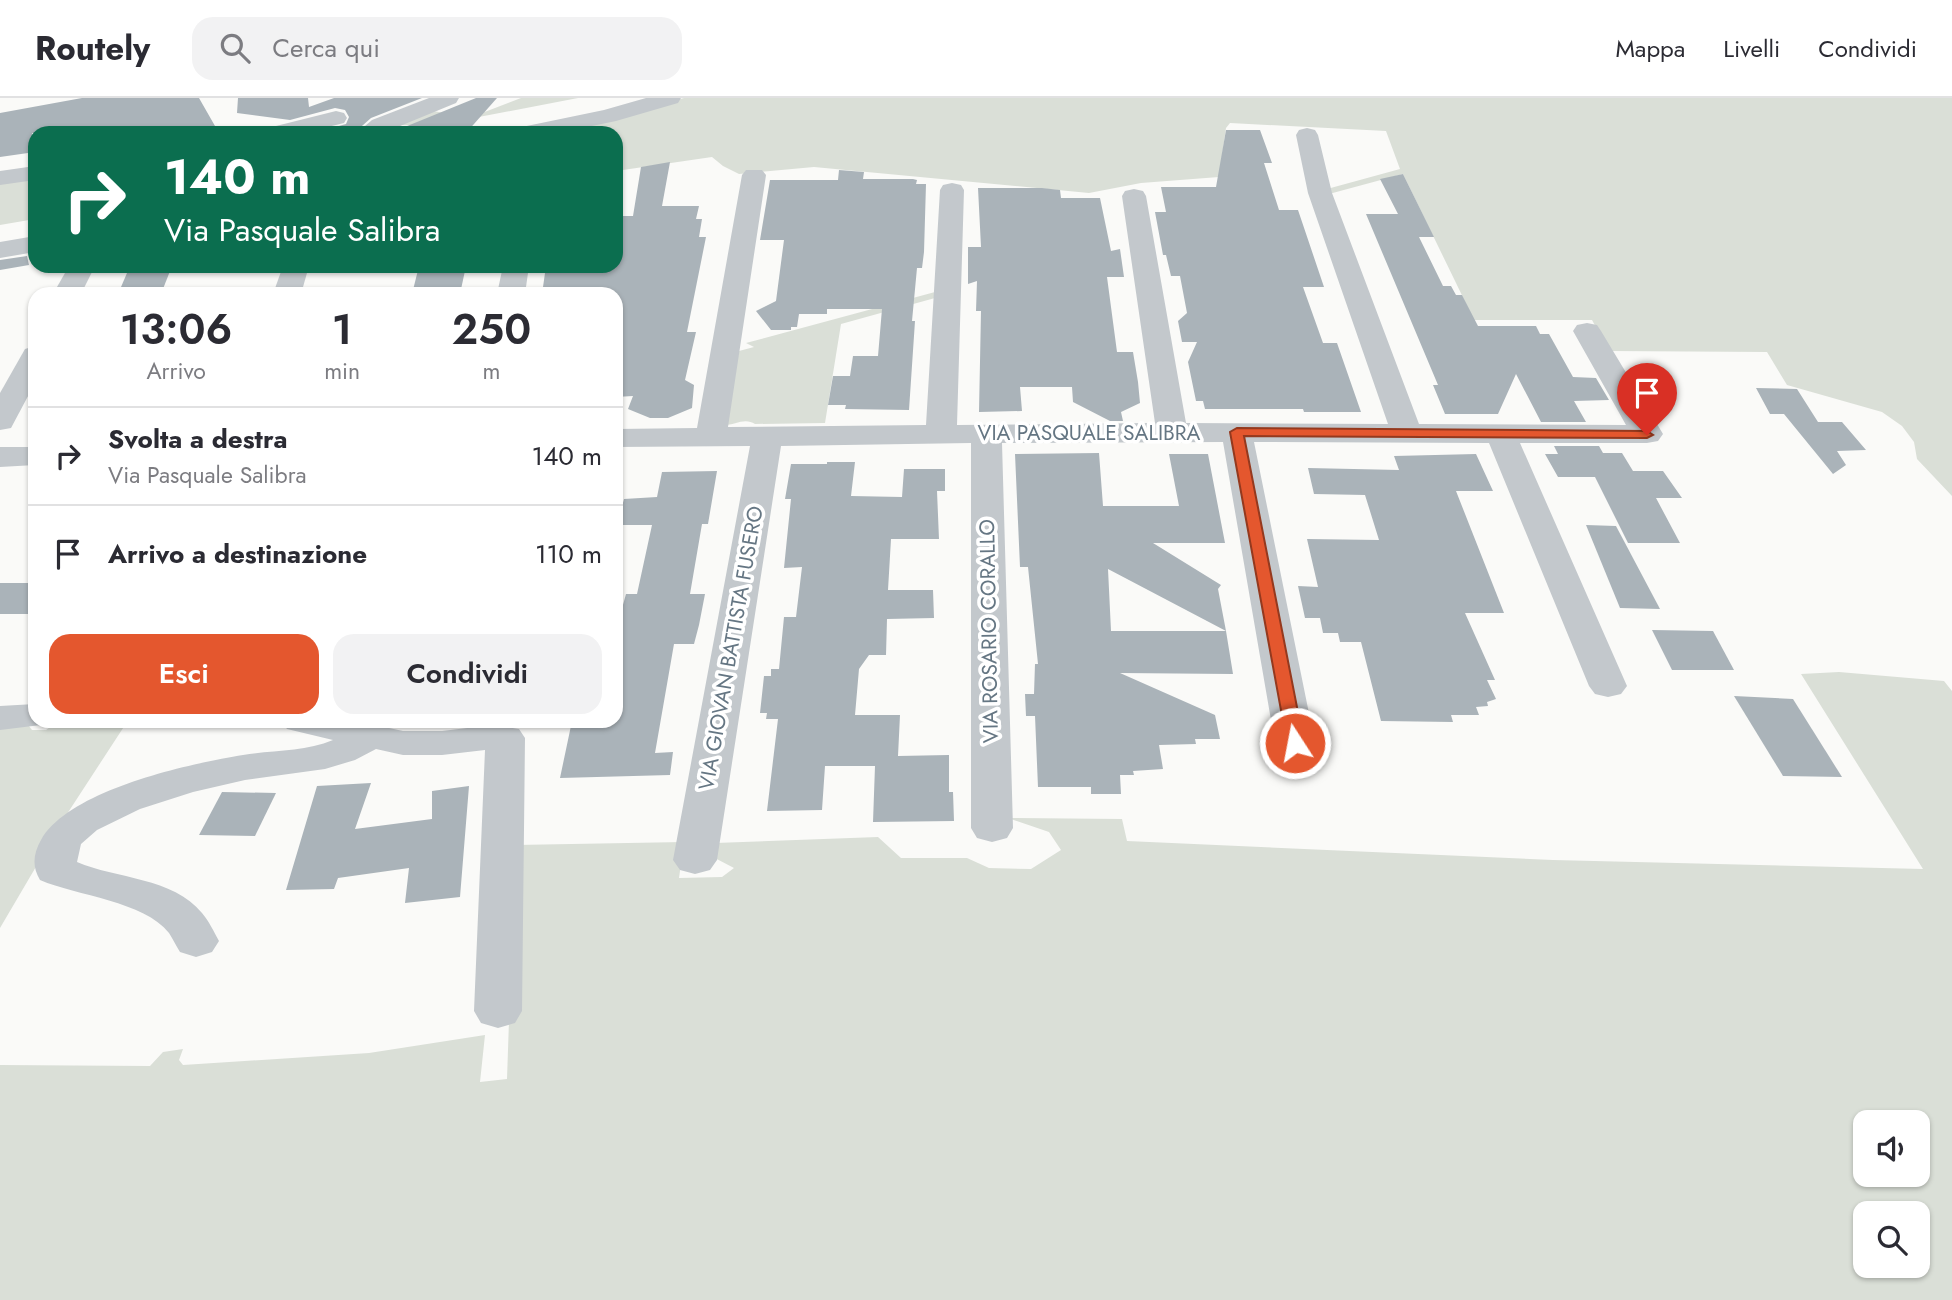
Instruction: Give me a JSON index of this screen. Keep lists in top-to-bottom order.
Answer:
{
  "streets": {
    "street": ["VIA PASQUALE SALIBRA", "VIA ROSARIO CORALLO", "VIA GIOVAN BATTISTA FUSERO"]
  },
  "crossings": [
    ["VIA PASQUALE SALIBRA", "VIA ROSARIO CORALLO"],
    ["VIA PASQUALE SALIBRA", "VIA GIOVAN BATTISTA FUSERO"]
  ],
  "page": {
    "header": "Routely",
    "search": "Cerca qui",
    "nav": ["Mappa", "Livelli", "Condividi"],
    "turn": ["140 m", "Via Pasquale Salibra"],
    "eta": [
      "13:06",
      "Arrivo",
      "1",
      "min",
      "250",
      "m"
    ],
    "list": [
      {
        "name": "Svolta a destra",
        "note": "Via Pasquale Salibra",
        "value": "140 m"
      },
      {
        "name": "Arrivo a destinazione",
        "value": "110 m"
      }
    ],
    "buttons": ["Esci", "Condividi"]
  }
}
